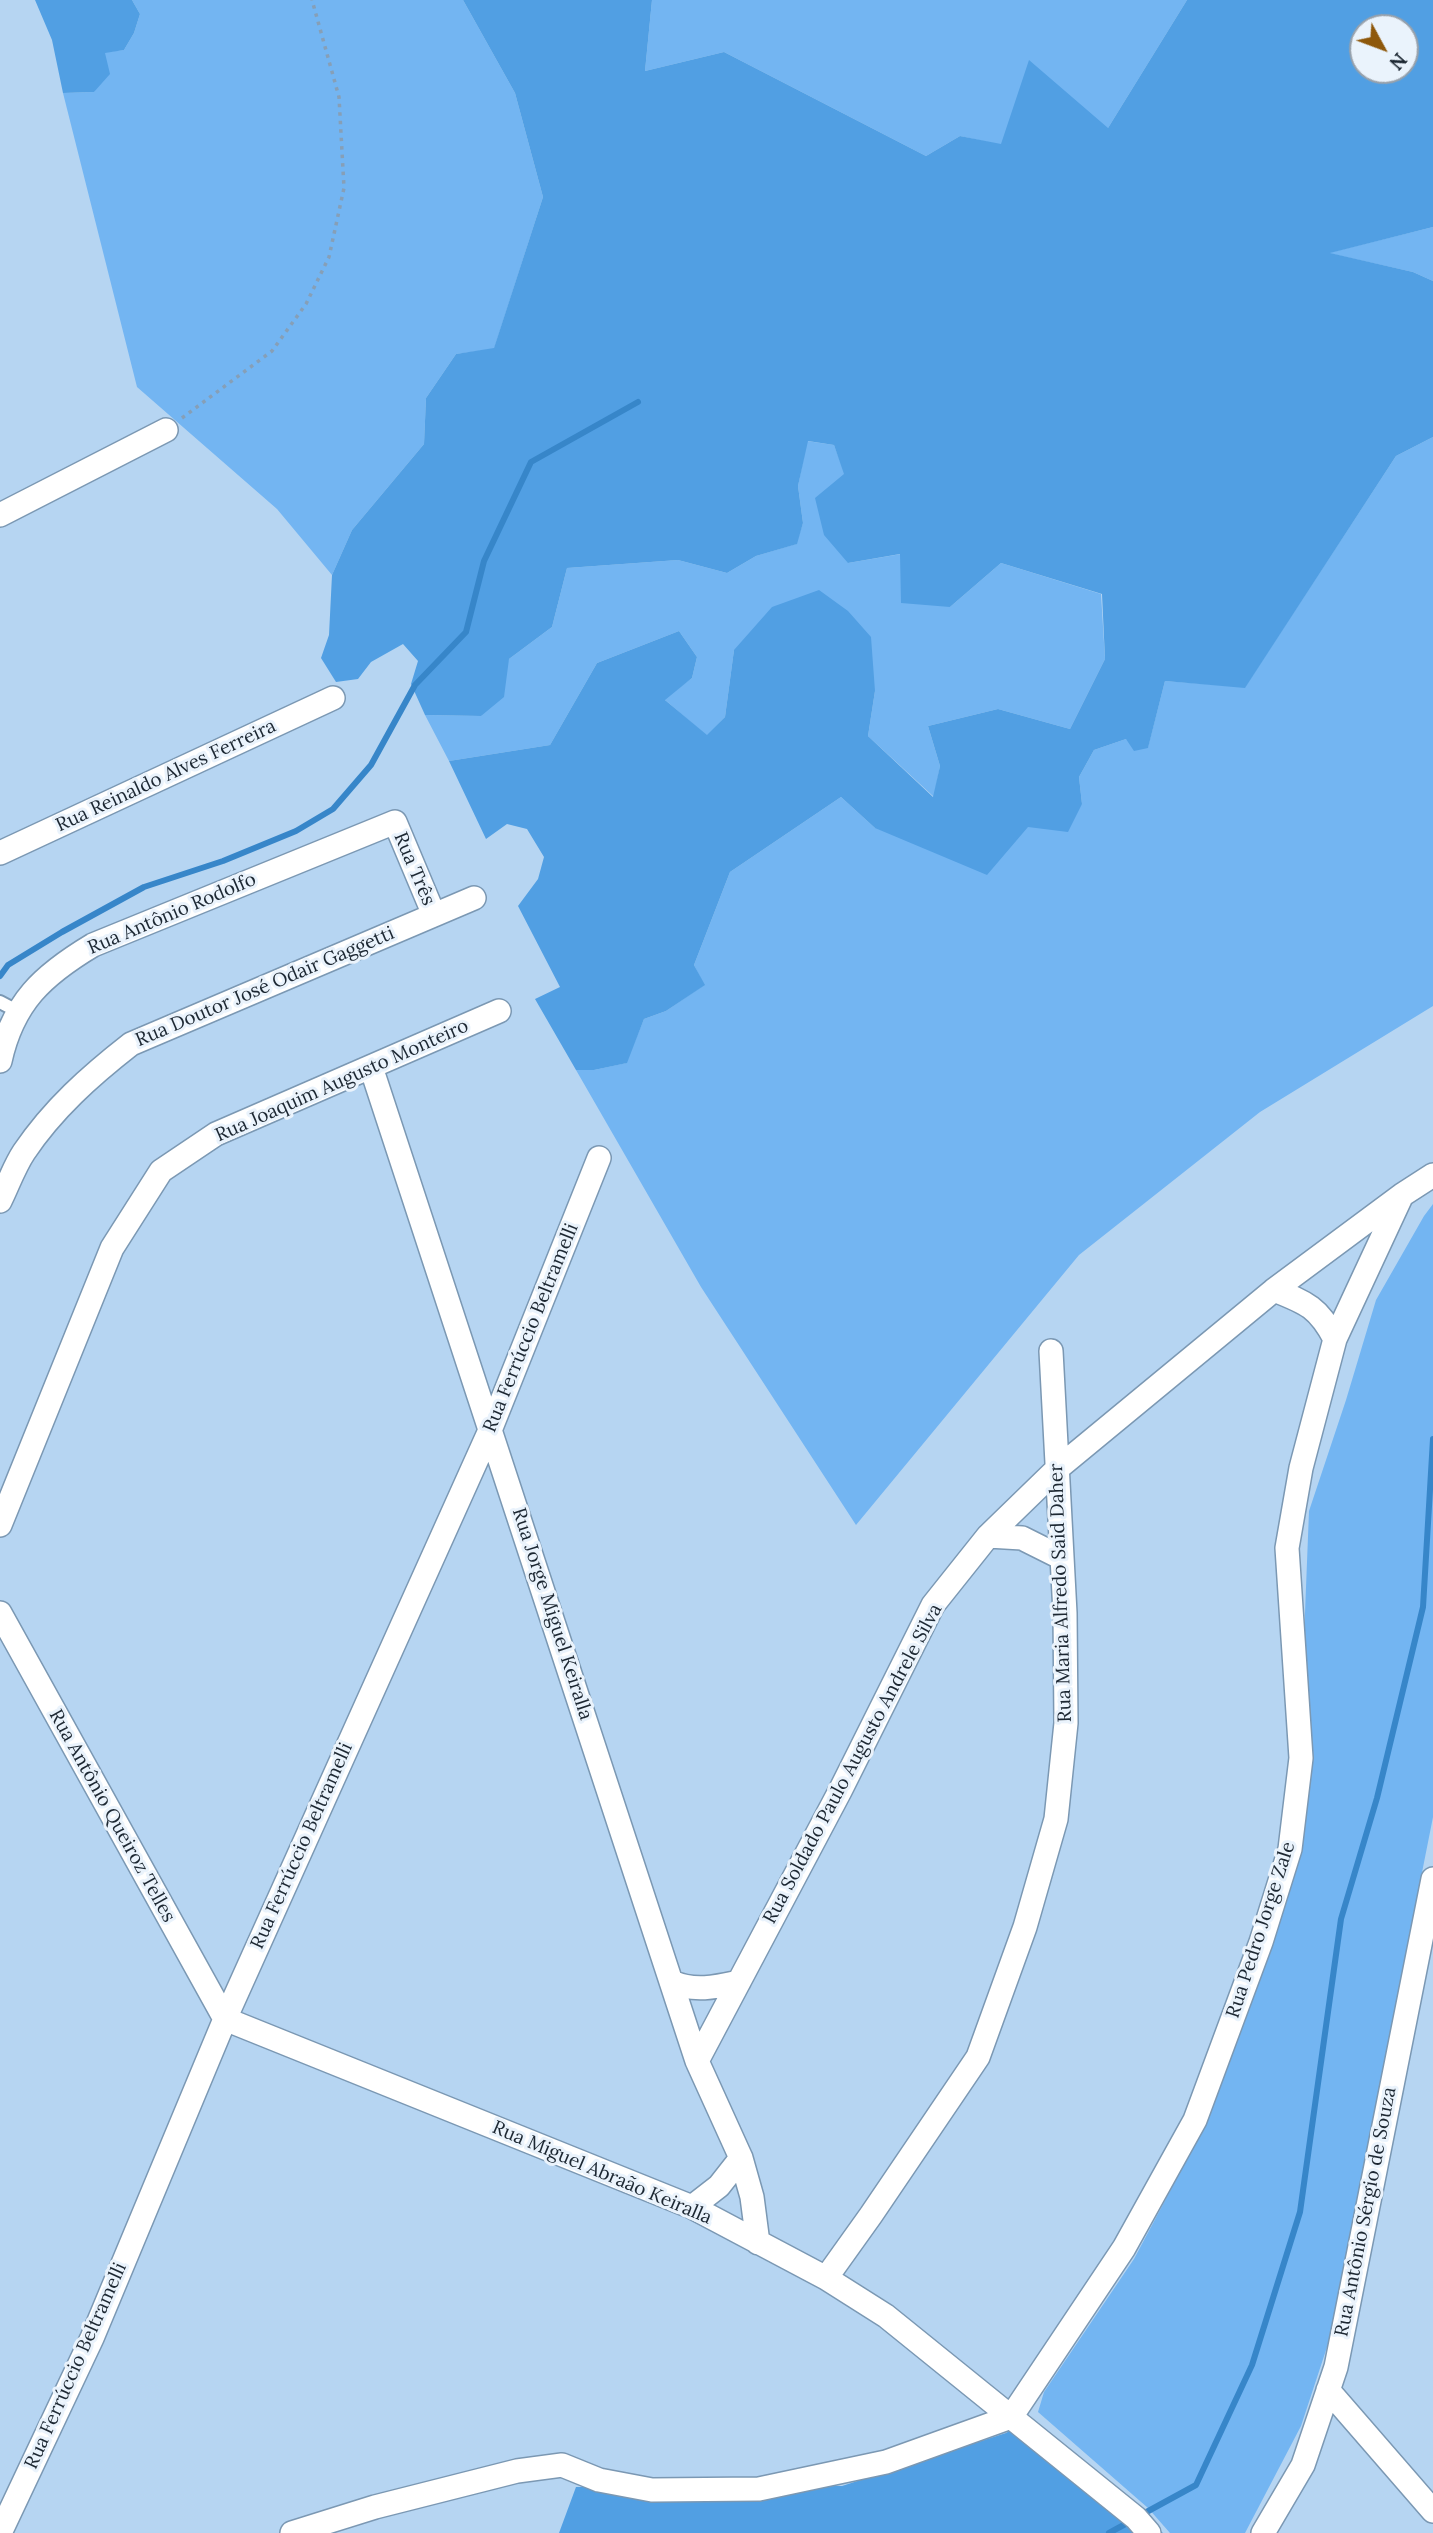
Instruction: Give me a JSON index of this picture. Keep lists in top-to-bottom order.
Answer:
{
  "streets": {
    "street": [
      "Rua Reinaldo Alves Ferreira",
      "Rua Três",
      "Rua Antônio Rodolfo",
      "Rua Doutor José Odair Gaggetti",
      "Rua Joaquim Augusto Monteiro",
      "Rua Ferrúccio Beltramelli",
      "Rua Maria Alfredo Said Daher",
      "Rua Jorge Miguel Keiralla",
      "Rua Soldado Paulo Augusto Andrele Silva",
      "Rua Antônio Queiroz Telles",
      "Rua Pedro Jorge Zale",
      "Rua Miguel Abraão Keiralla",
      "Rua Antônio Sérgio de Souza"
    ]
  },
  "crossings": [
    ["Rua Três", "Rua Antônio Rodolfo"],
    ["Rua Três", "Rua Doutor José Odair Gaggetti"],
    ["Rua Joaquim Augusto Monteiro", "Rua Jorge Miguel Keiralla"],
    ["Rua Ferrúccio Beltramelli", "Rua Jorge Miguel Keiralla"],
    ["Rua Ferrúccio Beltramelli", "Rua Antônio Queiroz Telles"],
    ["Rua Ferrúccio Beltramelli", "Rua Miguel Abraão Keiralla"],
    ["Rua Maria Alfredo Said Daher", "Rua Soldado Paulo Augusto Andrele Silva"],
    ["Rua Maria Alfredo Said Daher", "Rua Miguel Abraão Keiralla"],
    ["Rua Jorge Miguel Keiralla", "Rua Soldado Paulo Augusto Andrele Silva"],
    ["Rua Jorge Miguel Keiralla", "Rua Miguel Abraão Keiralla"],
    ["Rua Soldado Paulo Augusto Andrele Silva", "Rua Pedro Jorge Zale"],
    ["Rua Antônio Queiroz Telles", "Rua Miguel Abraão Keiralla"],
    ["Rua Pedro Jorge Zale", "Rua Miguel Abraão Keiralla"]
  ],
  "north": "bottom right"
}
